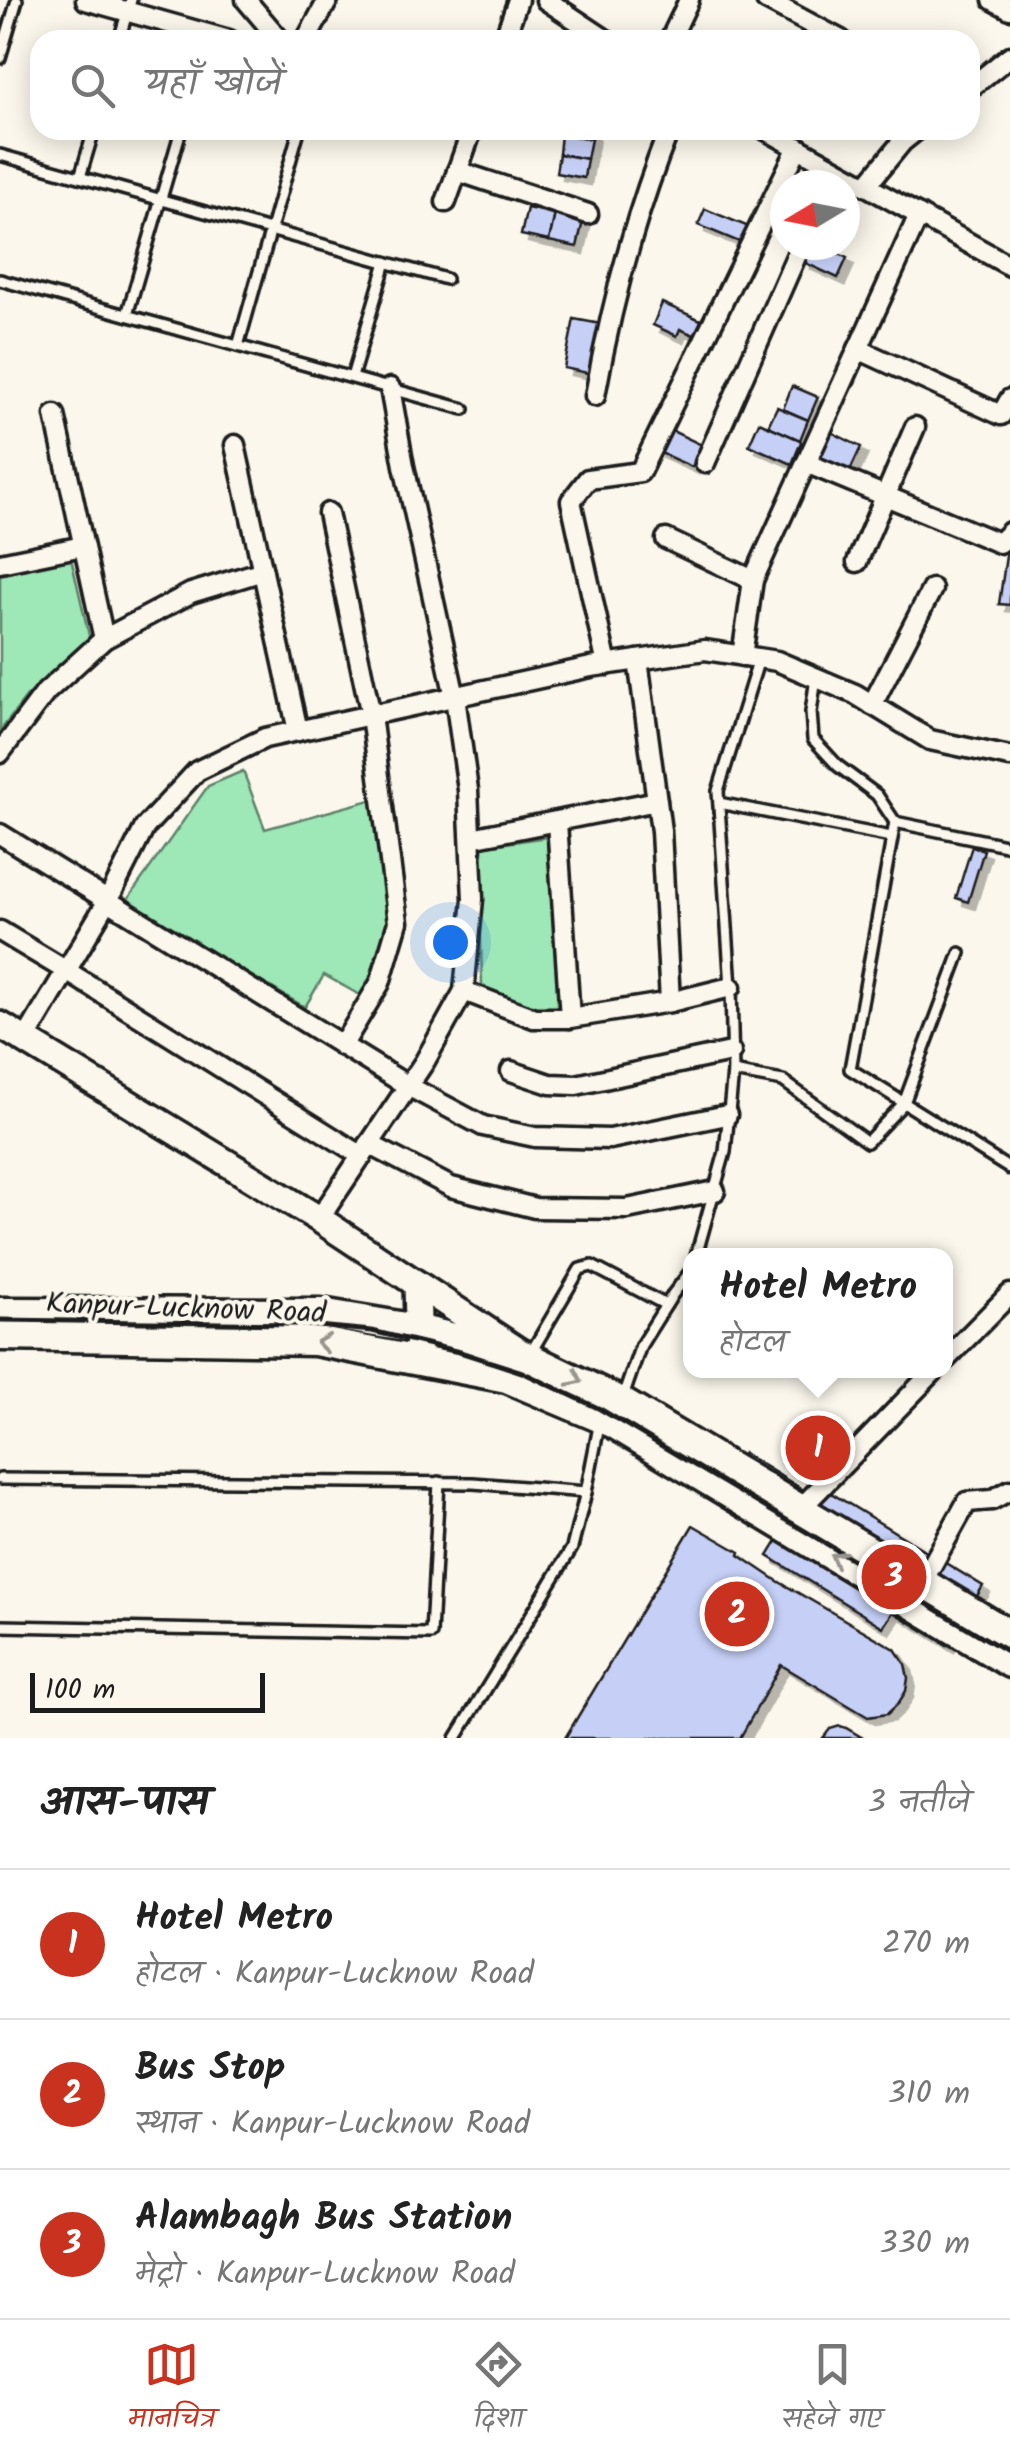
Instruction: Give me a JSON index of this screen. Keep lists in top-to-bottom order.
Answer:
{
  "streets": {
    "main road": ["Kanpur-Lucknow Road"]
  },
  "scale_bar": "100 m",
  "north": "left",
  "page": {
    "search": "यहाँ खोजें",
    "popup": ["Hotel Metro", "होटल"],
    "pins": ["1", "3", "2"],
    "scale": "100 m",
    "heading": ["आस-पास", "3 नतीजे"],
    "list": [
      {
        "mark": "1",
        "name": "Hotel Metro",
        "note": "होटल · Kanpur-Lucknow Road",
        "value": "270 m"
      },
      {
        "mark": "2",
        "name": "Bus Stop",
        "note": "स्थान · Kanpur-Lucknow Road",
        "value": "310 m"
      },
      {
        "mark": "3",
        "name": "Alambagh Bus Station",
        "note": "मेट्रो · Kanpur-Lucknow Road",
        "value": "330 m"
      }
    ],
    "nav": ["मानचित्र", "दिशा", "सहेजे गए"]
  }
}
